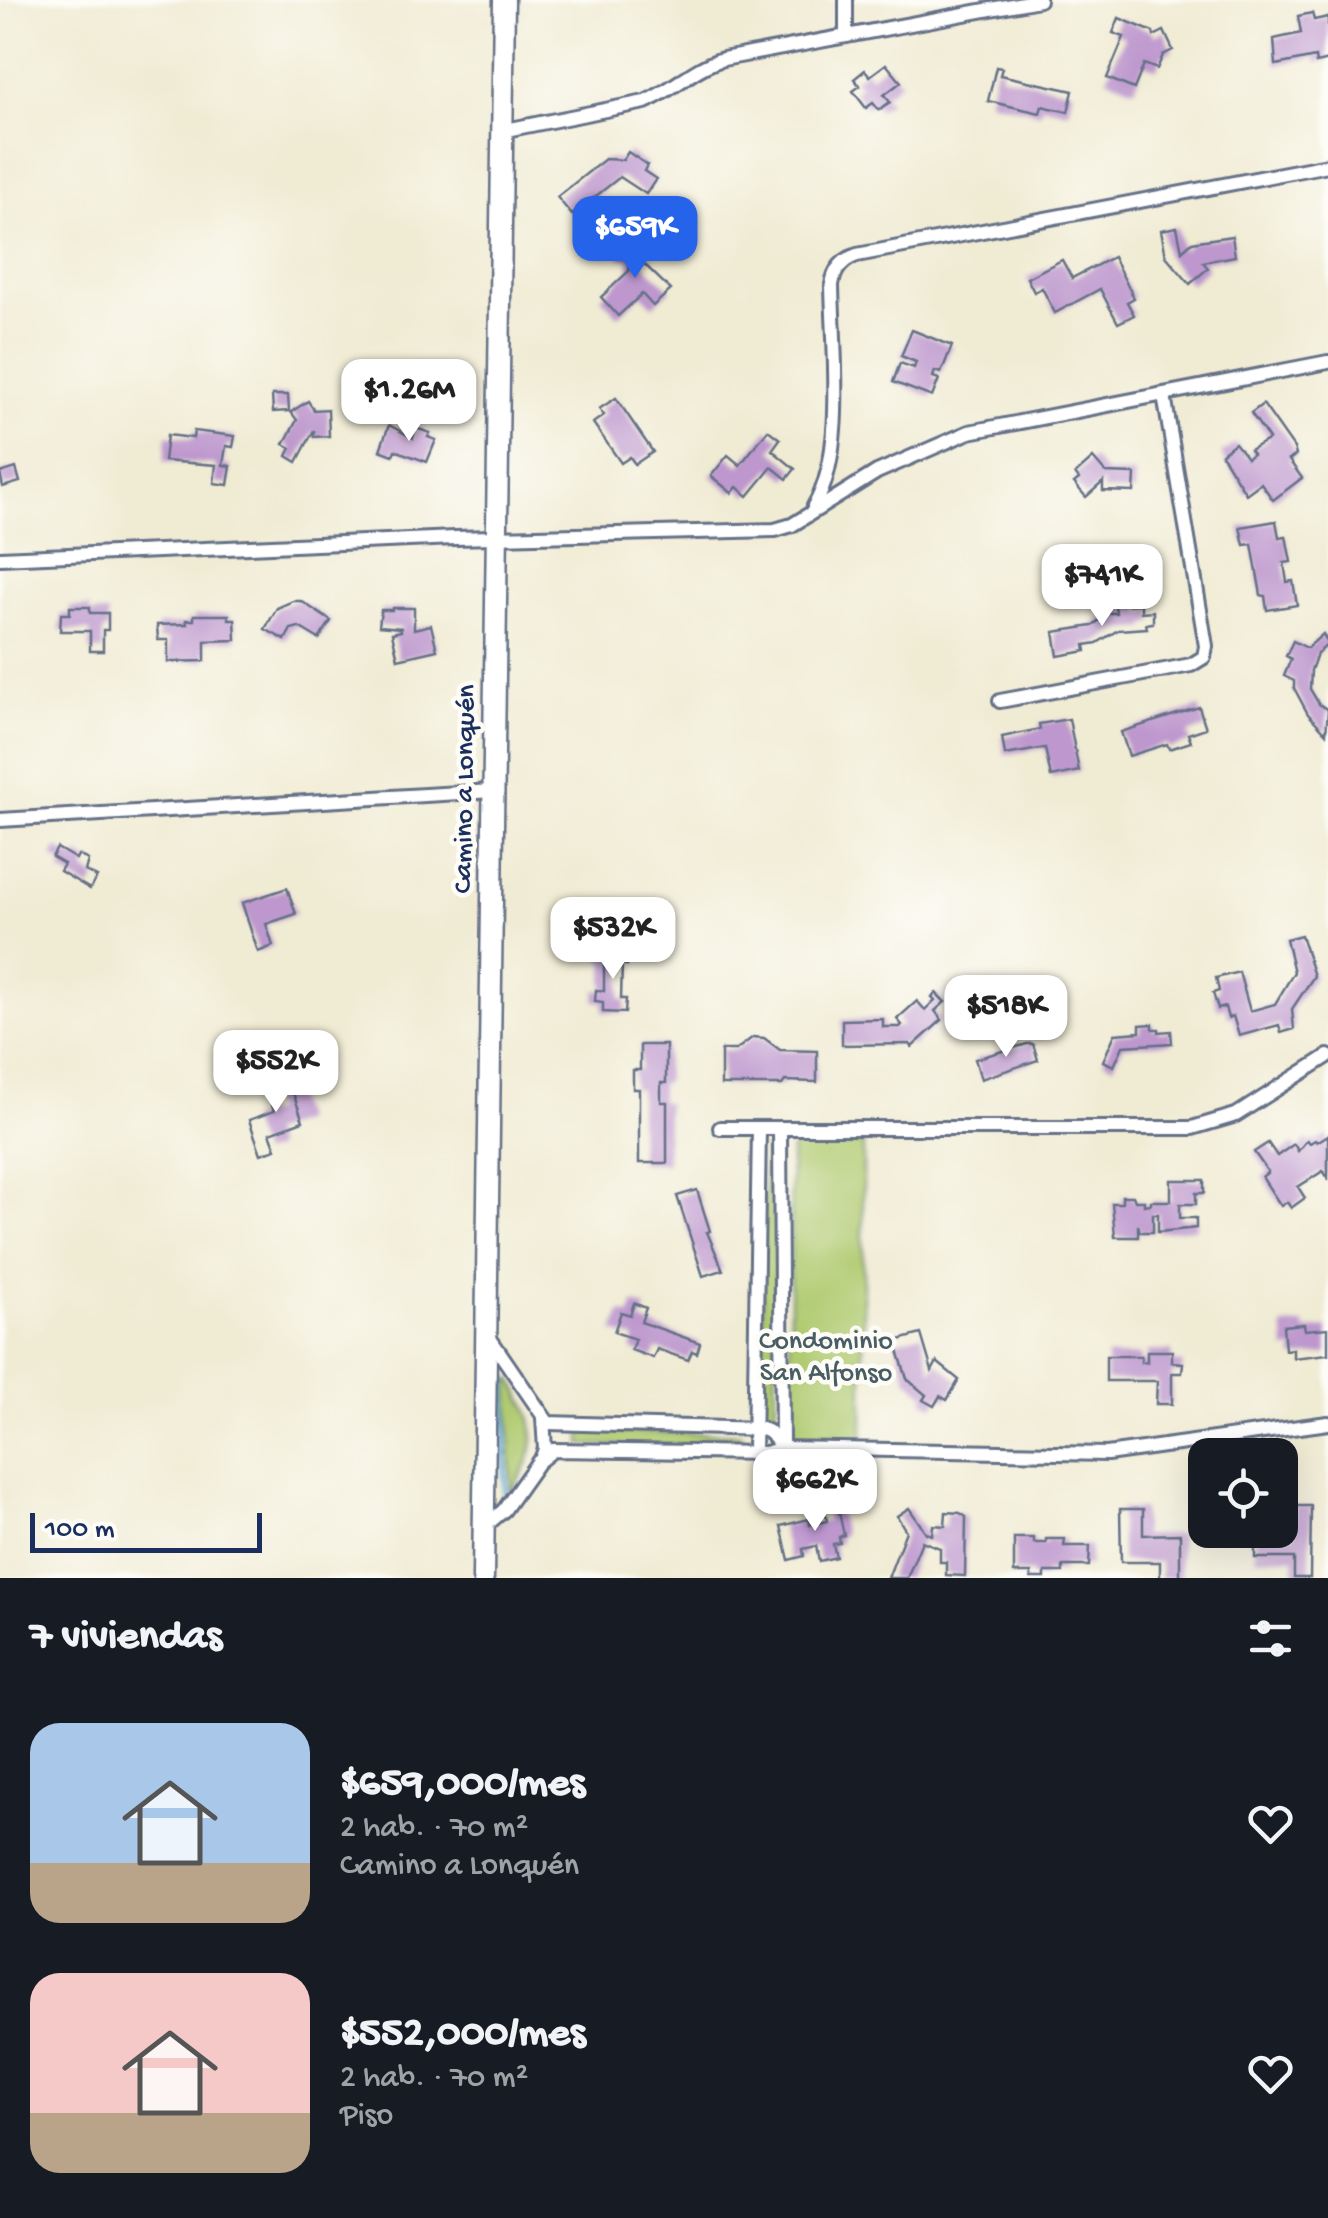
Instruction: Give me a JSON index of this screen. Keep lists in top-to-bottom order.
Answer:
{
  "streets": {
    "main road": ["Camino a Lonquén"]
  },
  "parks": ["Condominio San Alfonso"],
  "scale_bar": "100 m",
  "page": {
    "price": [
      "$659K",
      "$1.26M",
      "$741K",
      "$532K",
      "$518K",
      "$552K",
      "$662K"
    ],
    "scale": "100 m",
    "heading": "7 viviendas",
    "list": [
      {
        "name": "$659,000/mes",
        "note": "2 hab. · 70 m² · Camino a Lonquén"
      },
      {
        "name": "$552,000/mes",
        "note": "2 hab. · 70 m² · Piso"
      }
    ]
  }
}
